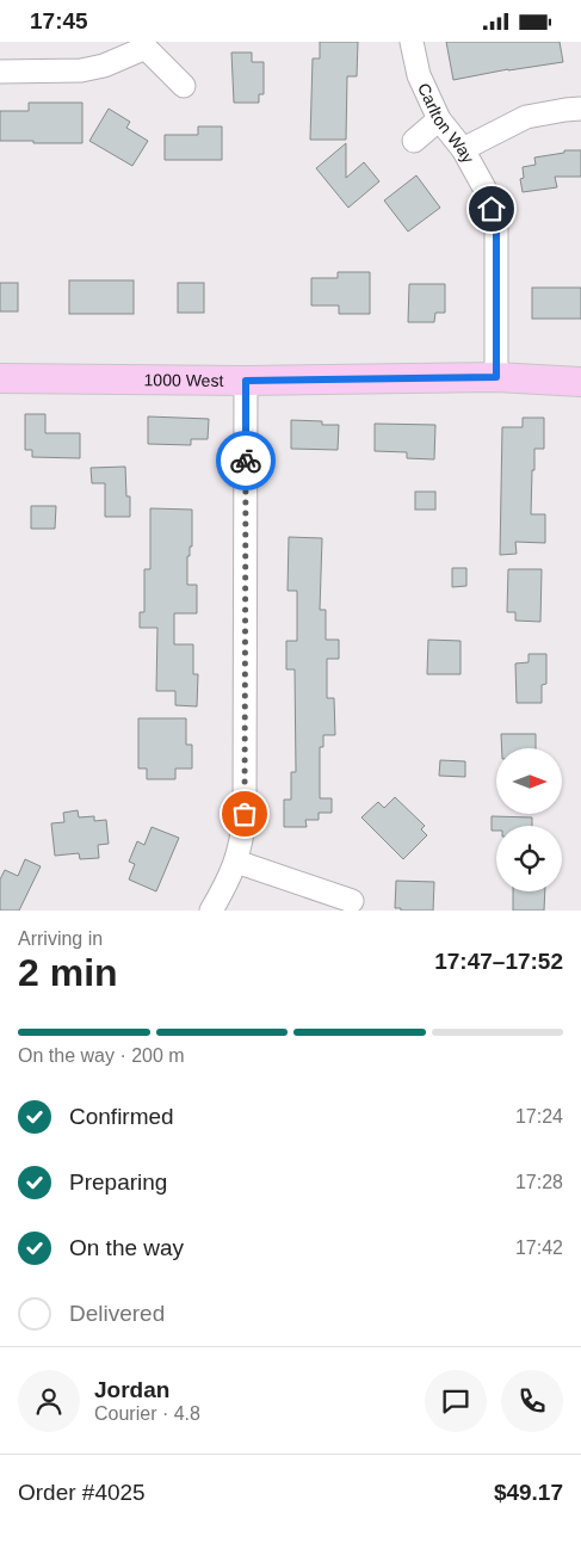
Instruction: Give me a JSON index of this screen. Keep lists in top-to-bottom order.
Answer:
{
  "streets": {
    "main road": ["1000 West"],
    "street": ["Carlton Way"]
  },
  "crossings": [
    ["Carlton Way", "1000 West"]
  ],
  "north": "right",
  "page": {
    "status": "17:45",
    "heading": ["2 min", "Arriving in", "17:47–17:52"],
    "panel": [
      "Jordan",
      "Courier · 4.8",
      "Order #4025",
      "$49.17"
    ],
    "bar": "On the way · 200 m",
    "list": [
      ["Confirmed", "17:24"],
      ["Preparing", "17:28"],
      ["On the way", "17:42"],
      "Delivered"
    ]
  }
}
